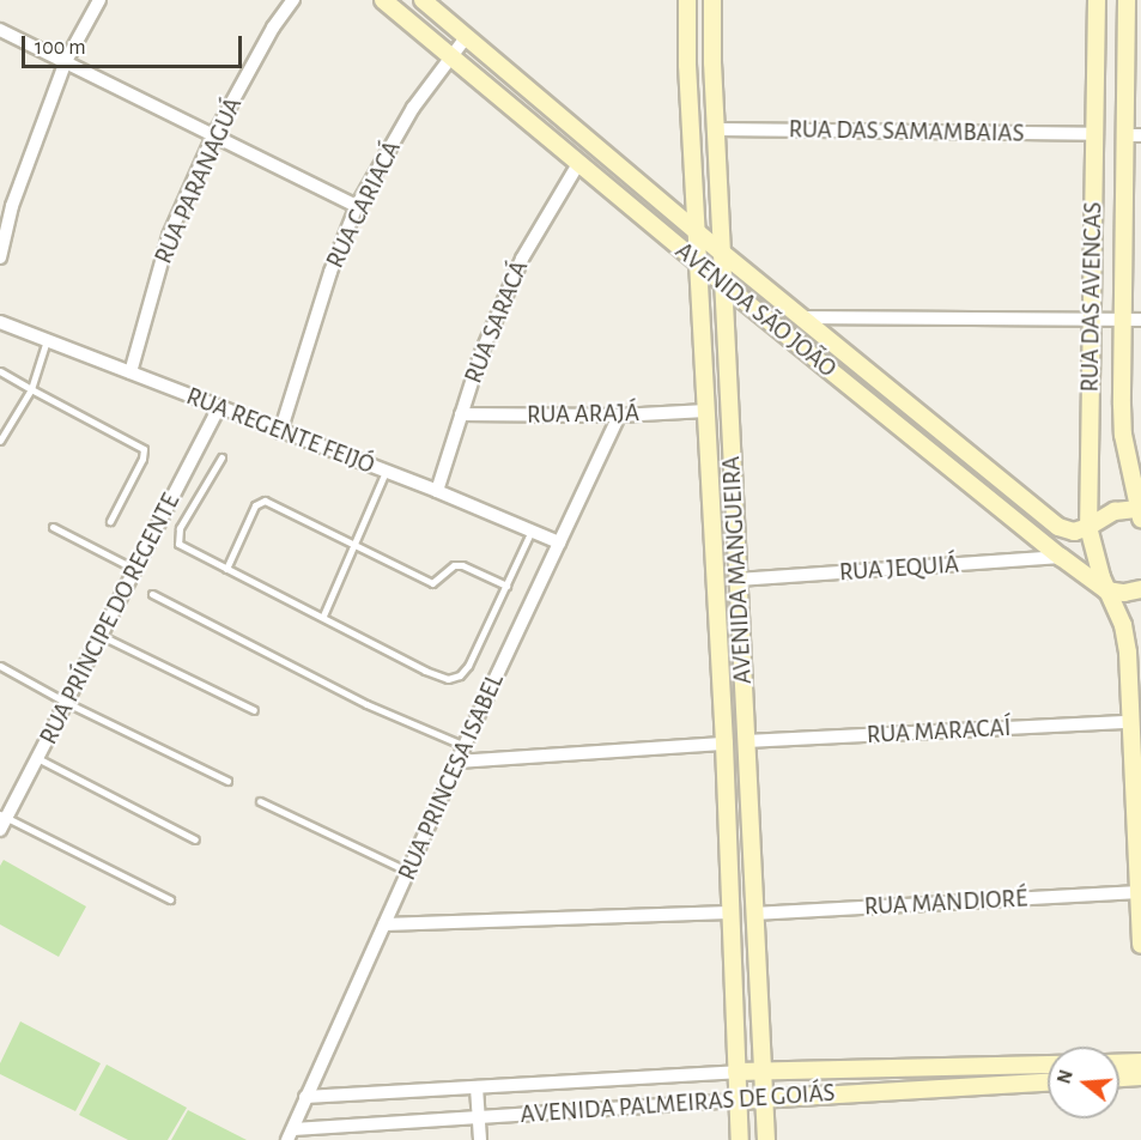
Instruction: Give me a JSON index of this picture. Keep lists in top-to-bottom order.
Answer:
{
  "streets": {
    "street": [
      "RUA DAS SAMAMBAIAS",
      "RUA PARANAGUÁ",
      "RUA CARIACÁ",
      "RUA DAS AVENCAS",
      "AVENIDA SÃO JOÃO",
      "RUA SARACÁ",
      "RUA ARAJÁ",
      "RUA REGENTE FEIJÓ",
      "RUA JEQUIÁ",
      "AVENIDA MANGUEIRA",
      "RUA PRÍNCIPE DO REGENTE",
      "RUA MARACAÍ",
      "RUA PRINCESA ISABEL",
      "RUA MANDIORÉ",
      "AVENIDA PALMEIRAS DE GOIÁS"
    ]
  },
  "crossings": [
    ["RUA DAS SAMAMBAIAS", "RUA DAS AVENCAS"],
    ["RUA DAS SAMAMBAIAS", "AVENIDA MANGUEIRA"],
    ["RUA PARANAGUÁ", "RUA REGENTE FEIJÓ"],
    ["RUA CARIACÁ", "AVENIDA SÃO JOÃO"],
    ["RUA CARIACÁ", "RUA REGENTE FEIJÓ"],
    ["RUA DAS AVENCAS", "AVENIDA SÃO JOÃO"],
    ["RUA DAS AVENCAS", "RUA MARACAÍ"],
    ["RUA DAS AVENCAS", "RUA MANDIORÉ"],
    ["AVENIDA SÃO JOÃO", "RUA SARACÁ"],
    ["AVENIDA SÃO JOÃO", "RUA JEQUIÁ"],
    ["AVENIDA SÃO JOÃO", "AVENIDA MANGUEIRA"],
    ["RUA SARACÁ", "RUA ARAJÁ"],
    ["RUA SARACÁ", "RUA REGENTE FEIJÓ"],
    ["RUA ARAJÁ", "AVENIDA MANGUEIRA"],
    ["RUA ARAJÁ", "RUA PRINCESA ISABEL"],
    ["RUA REGENTE FEIJÓ", "RUA PRÍNCIPE DO REGENTE"],
    ["RUA REGENTE FEIJÓ", "RUA PRINCESA ISABEL"],
    ["RUA JEQUIÁ", "AVENIDA MANGUEIRA"],
    ["AVENIDA MANGUEIRA", "RUA MARACAÍ"],
    ["AVENIDA MANGUEIRA", "RUA MANDIORÉ"],
    ["AVENIDA MANGUEIRA", "AVENIDA PALMEIRAS DE GOIÁS"],
    ["RUA PRINCESA ISABEL", "AVENIDA PALMEIRAS DE GOIÁS"]
  ],
  "scale_bar": "100 m",
  "north": "left"
}
